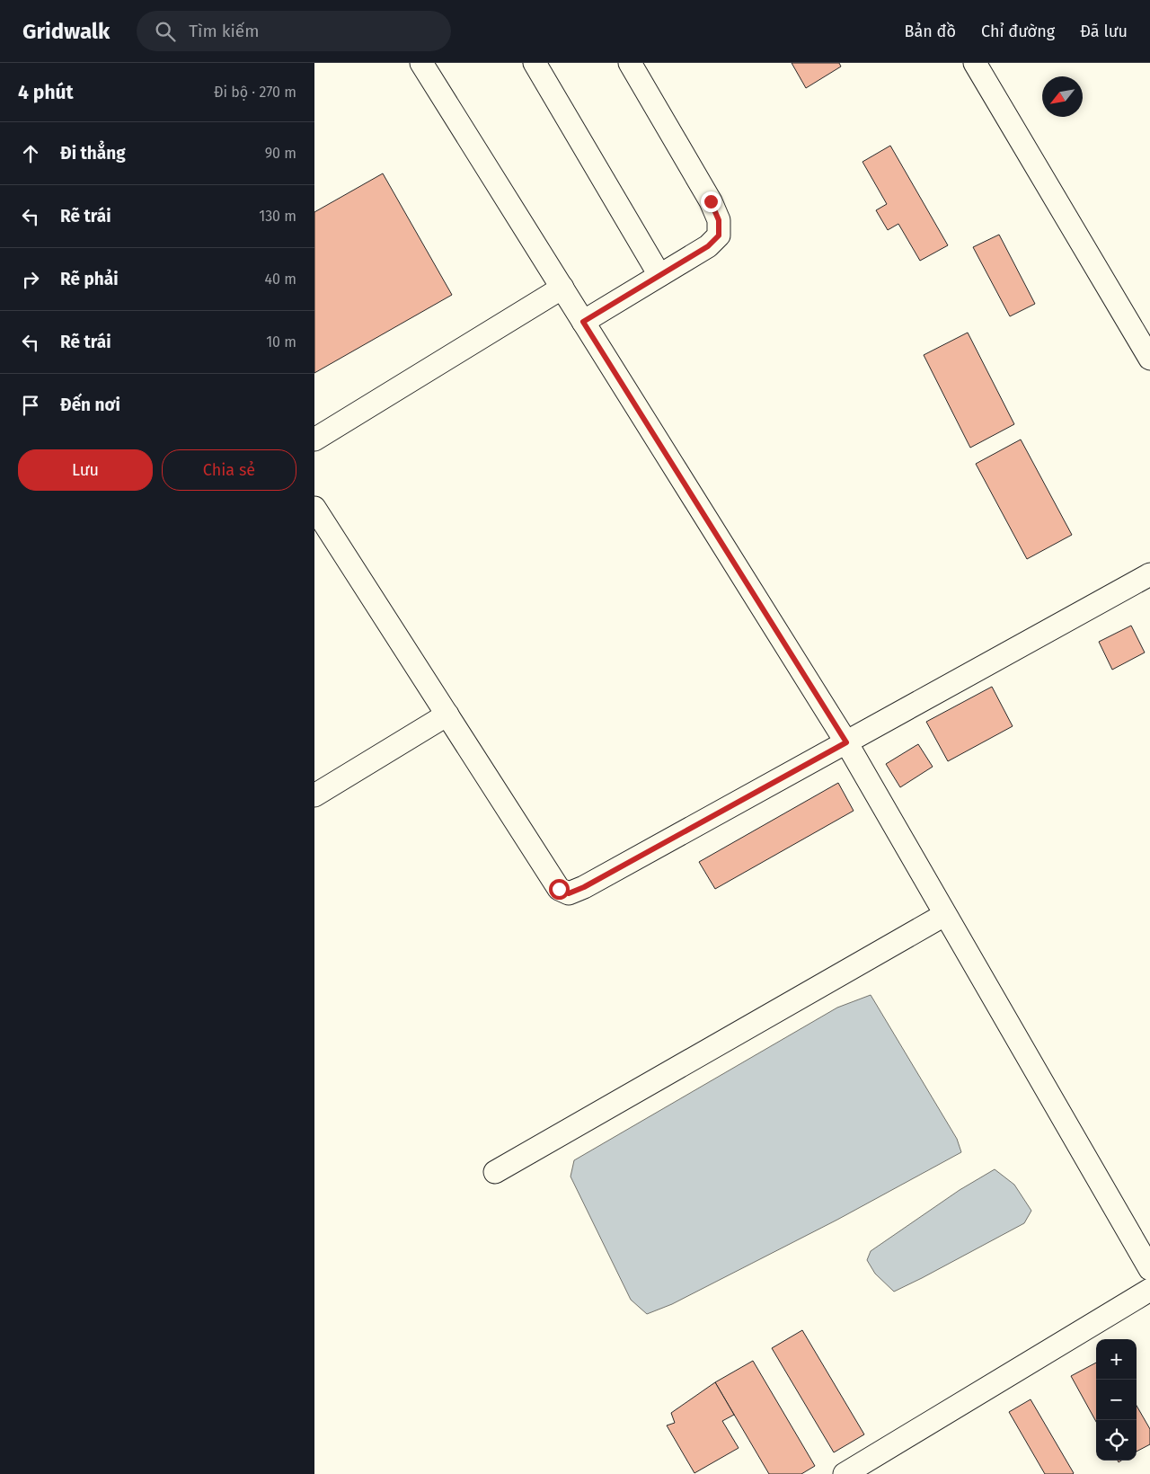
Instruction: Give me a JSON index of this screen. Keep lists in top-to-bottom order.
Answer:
{
  "north": "bottom left",
  "page": {
    "header": "Gridwalk",
    "search": "Tìm kiếm",
    "nav": ["Bản đồ", "Chỉ đường", "Đã lưu"],
    "heading": ["4 phút", "Đi bộ · 270 m"],
    "list": [
      ["Đi thẳng", "90 m"],
      ["Rẽ trái", "130 m"],
      ["Rẽ phải", "40 m"],
      ["Rẽ trái", "10 m"],
      "Đến nơi"
    ],
    "buttons": ["Lưu", "Chia sẻ"],
    "map_buttons": ["+", "−"]
  }
}
